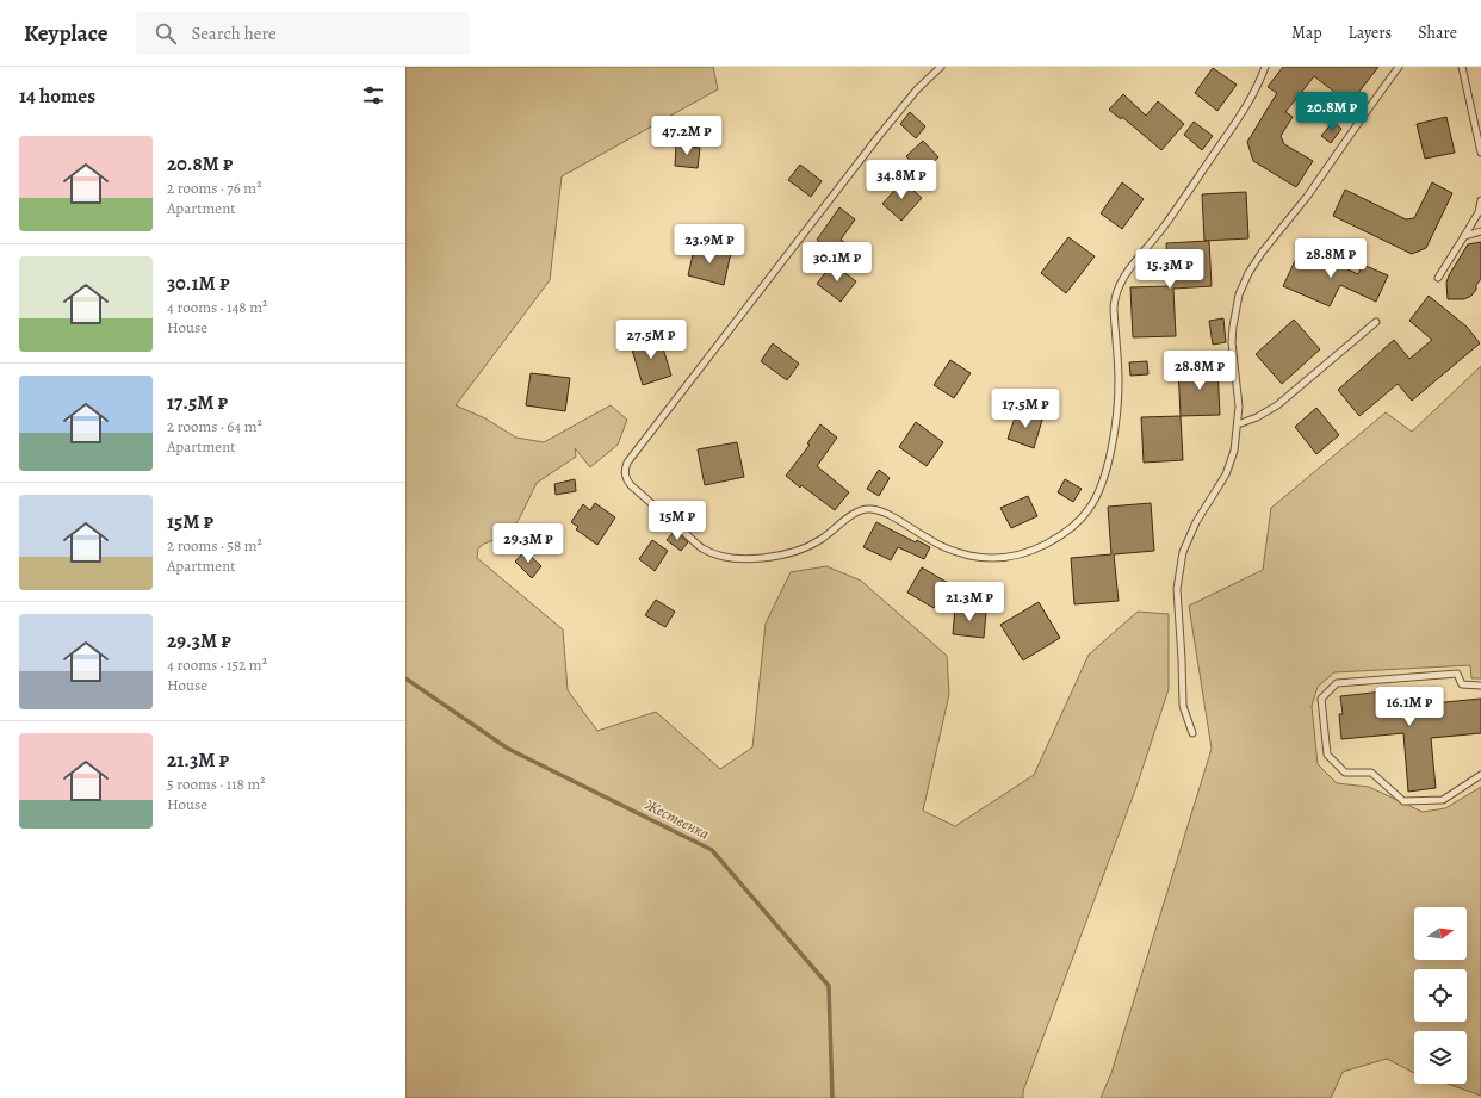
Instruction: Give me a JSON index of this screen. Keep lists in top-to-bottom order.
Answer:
{
  "water": ["Жественка"],
  "north": "right",
  "page": {
    "header": "Keyplace",
    "search": "Search here",
    "nav": ["Map", "Layers", "Share"],
    "heading": "14 homes",
    "price": [
      "20.8M ₽",
      "47.2M ₽",
      "34.8M ₽",
      "23.9M ₽",
      "28.8M ₽",
      "30.1M ₽",
      "15.3M ₽",
      "27.5M ₽",
      "28.8M ₽",
      "17.5M ₽",
      "15M ₽",
      "29.3M ₽",
      "21.3M ₽",
      "16.1M ₽"
    ],
    "list": [
      {
        "name": "20.8M ₽",
        "note": "2 rooms · 76 m² · Apartment"
      },
      {
        "name": "30.1M ₽",
        "note": "4 rooms · 148 m² · House"
      },
      {
        "name": "17.5M ₽",
        "note": "2 rooms · 64 m² · Apartment"
      },
      {
        "name": "15M ₽",
        "note": "2 rooms · 58 m² · Apartment"
      },
      {
        "name": "29.3M ₽",
        "note": "4 rooms · 152 m² · House"
      },
      {
        "name": "21.3M ₽",
        "note": "5 rooms · 118 m² · House"
      }
    ]
  }
}
